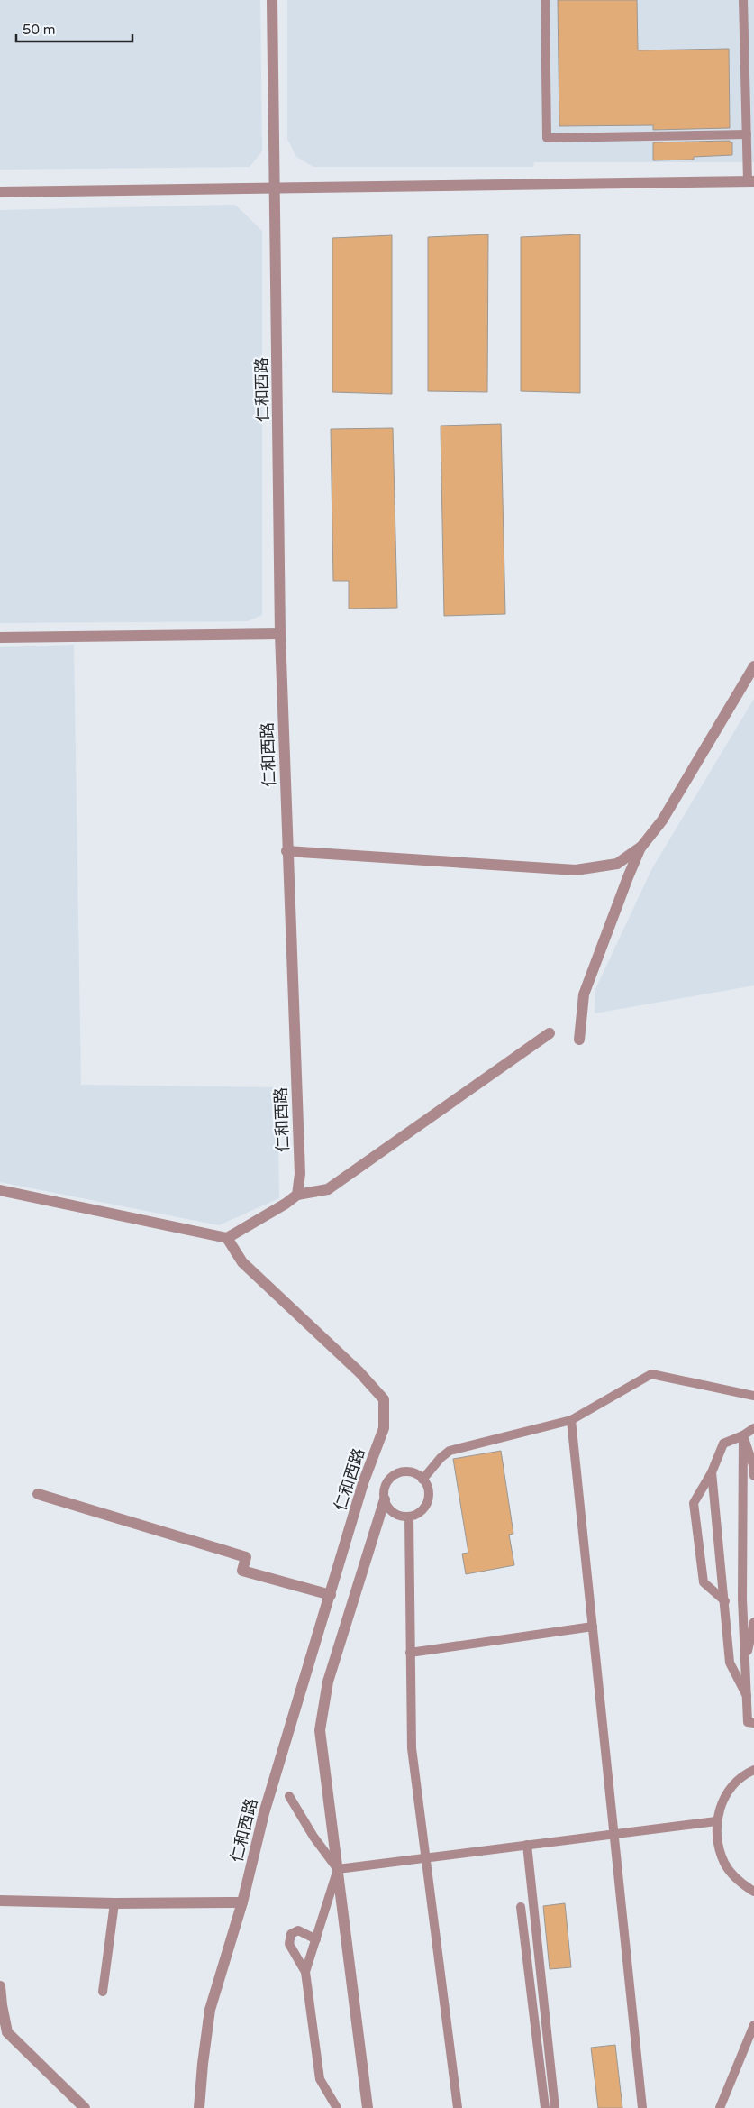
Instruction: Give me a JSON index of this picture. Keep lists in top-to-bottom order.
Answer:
{
  "streets": {
    "street": ["仁和西路"]
  },
  "scale_bar": "50 m"
}
